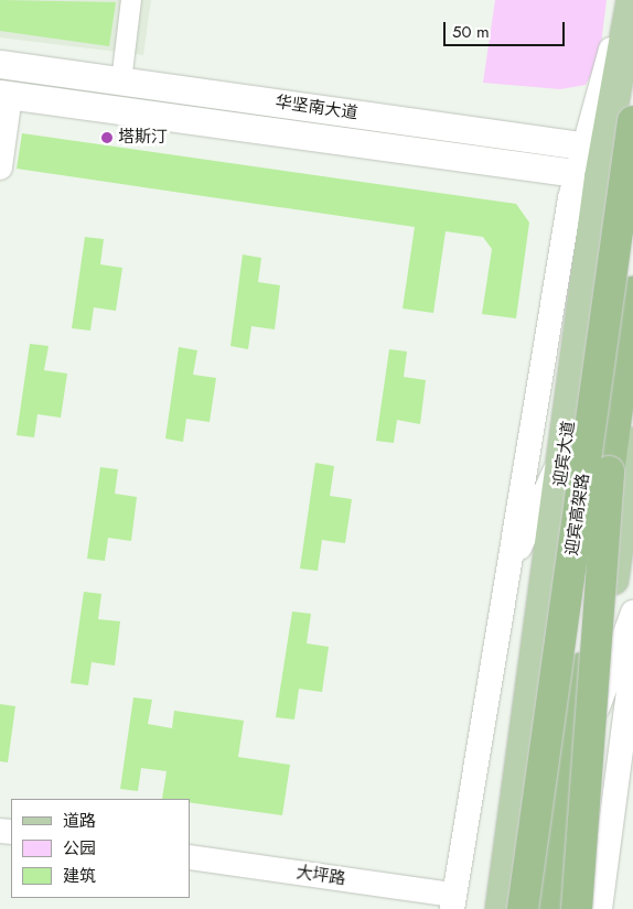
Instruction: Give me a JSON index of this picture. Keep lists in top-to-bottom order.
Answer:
{
  "streets": {
    "highway": ["迎宾高架路"],
    "main road": ["华坚南大道", "迎宾大道"],
    "street": ["大坪路"]
  },
  "crossings": [
    ["华坚南大道", "迎宾大道"]
  ],
  "places": ["塔斯汀"],
  "legend": ["道路", "公园", "建筑"],
  "scale_bar": "50 m"
}
